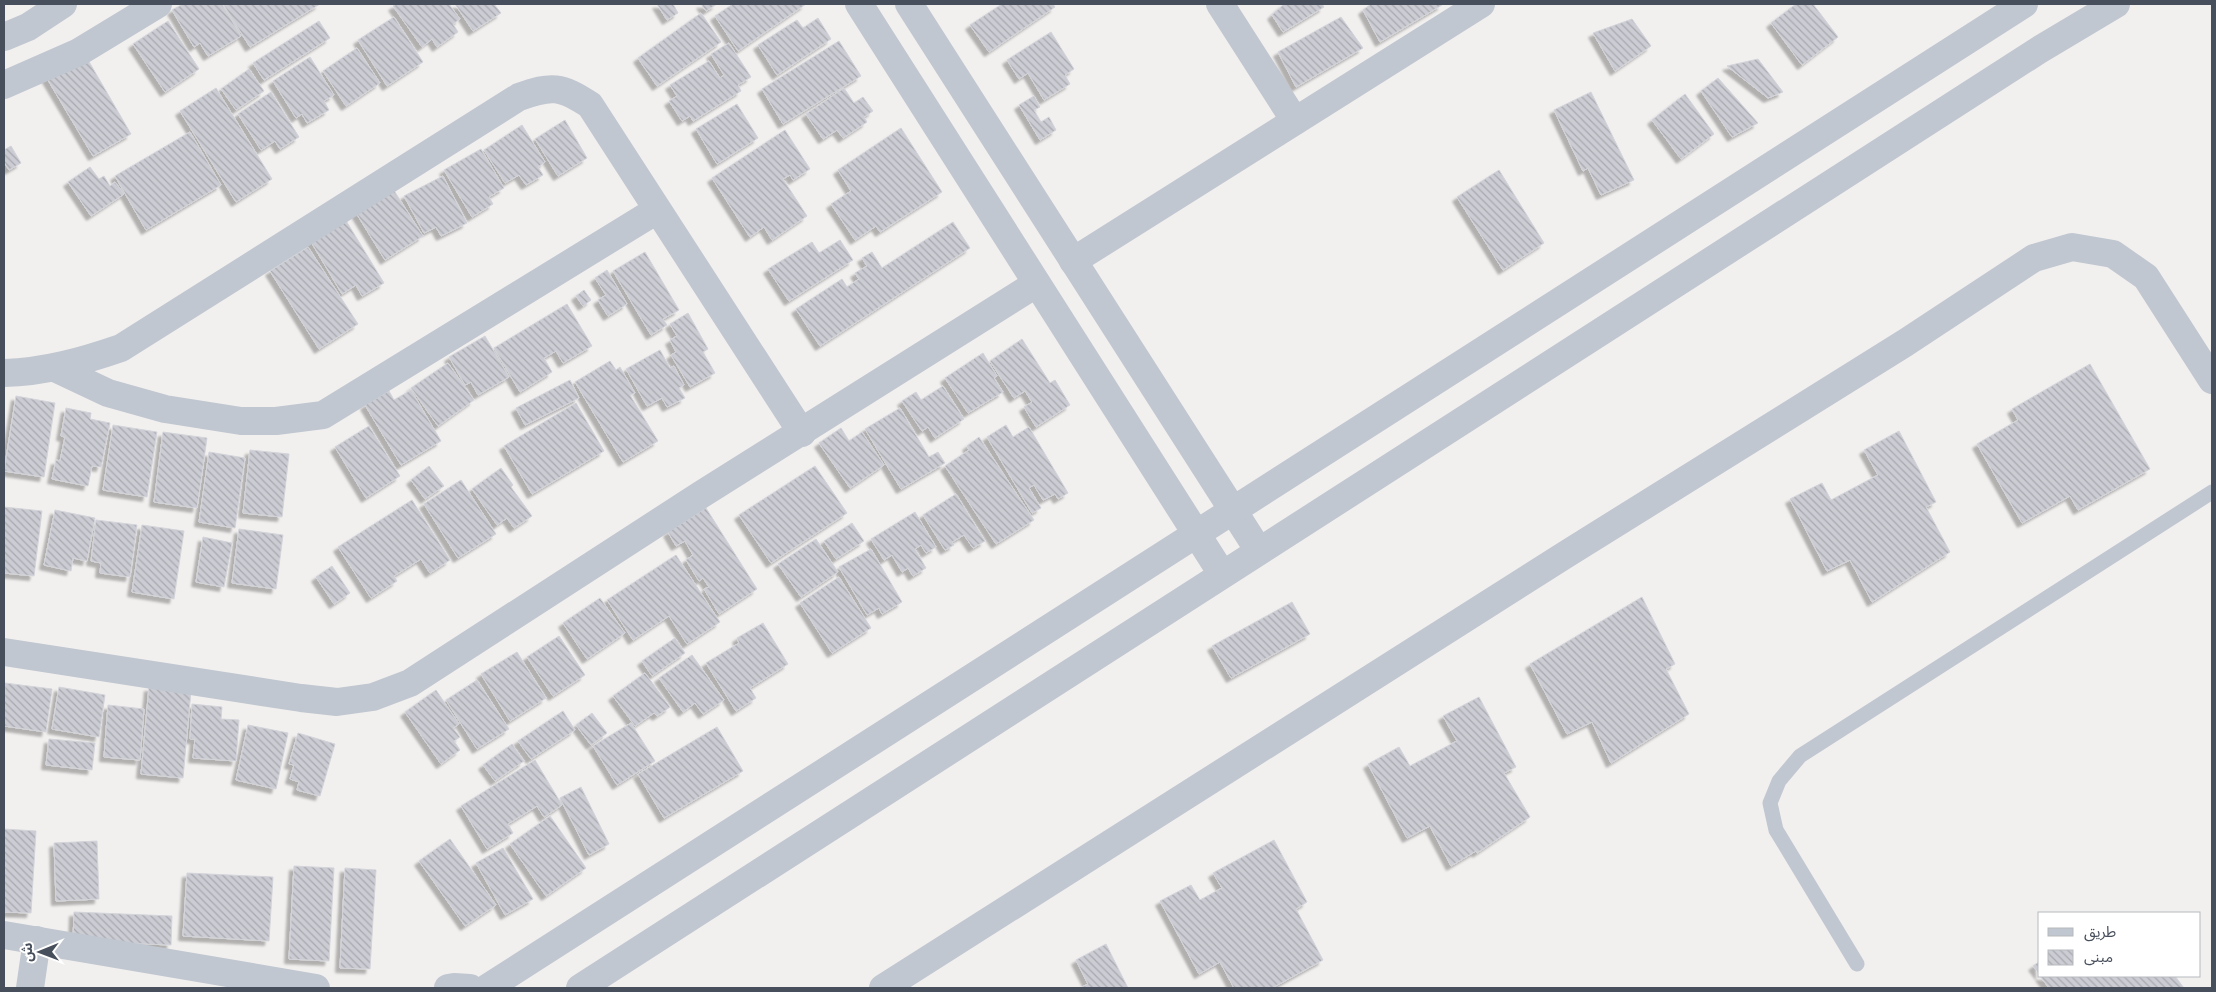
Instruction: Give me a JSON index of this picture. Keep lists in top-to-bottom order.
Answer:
{
  "legend": ["طريق", "مبنى"],
  "north": "left"
}
